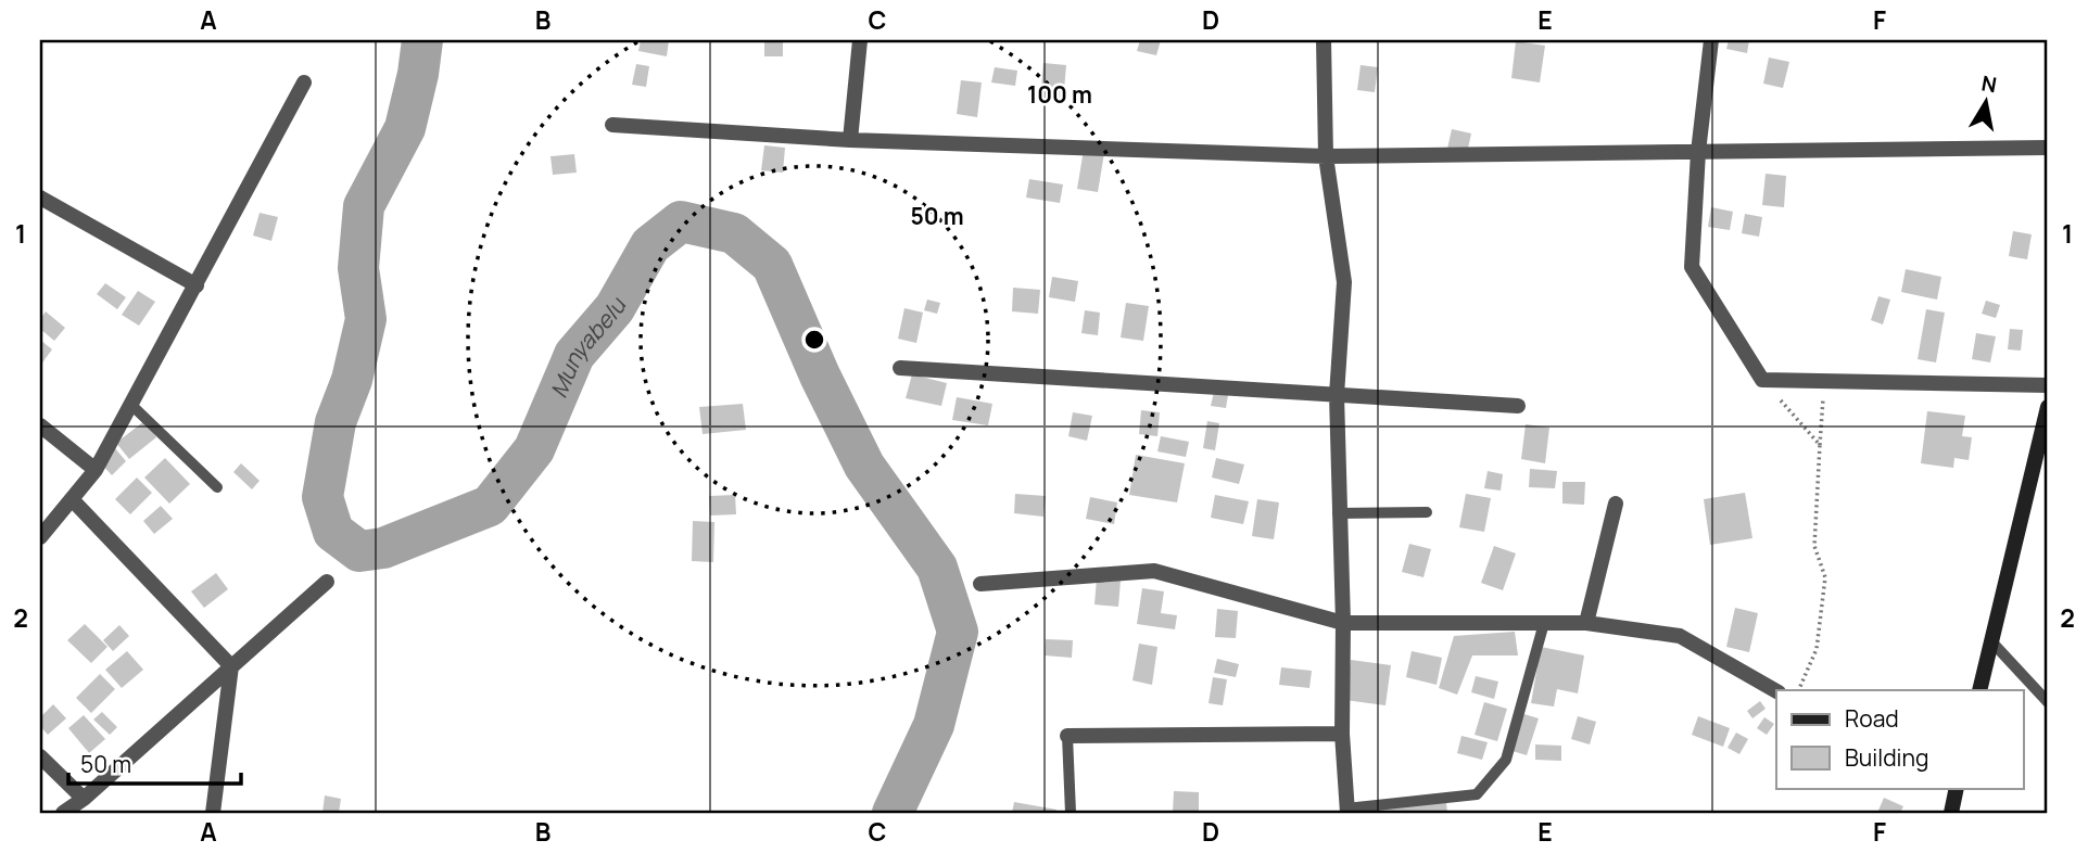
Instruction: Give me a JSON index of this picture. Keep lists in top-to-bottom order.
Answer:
{
  "water": ["Munyabelu"],
  "legend": ["Road", "Building"],
  "scale_bar": "50 m",
  "north": "top",
  "grid": {
    "columns": [
      "A",
      "B",
      "C",
      "D",
      "E",
      "F"
    ],
    "rows": ["1", "2"]
  },
  "rings": ["100 m", "50 m"]
}
